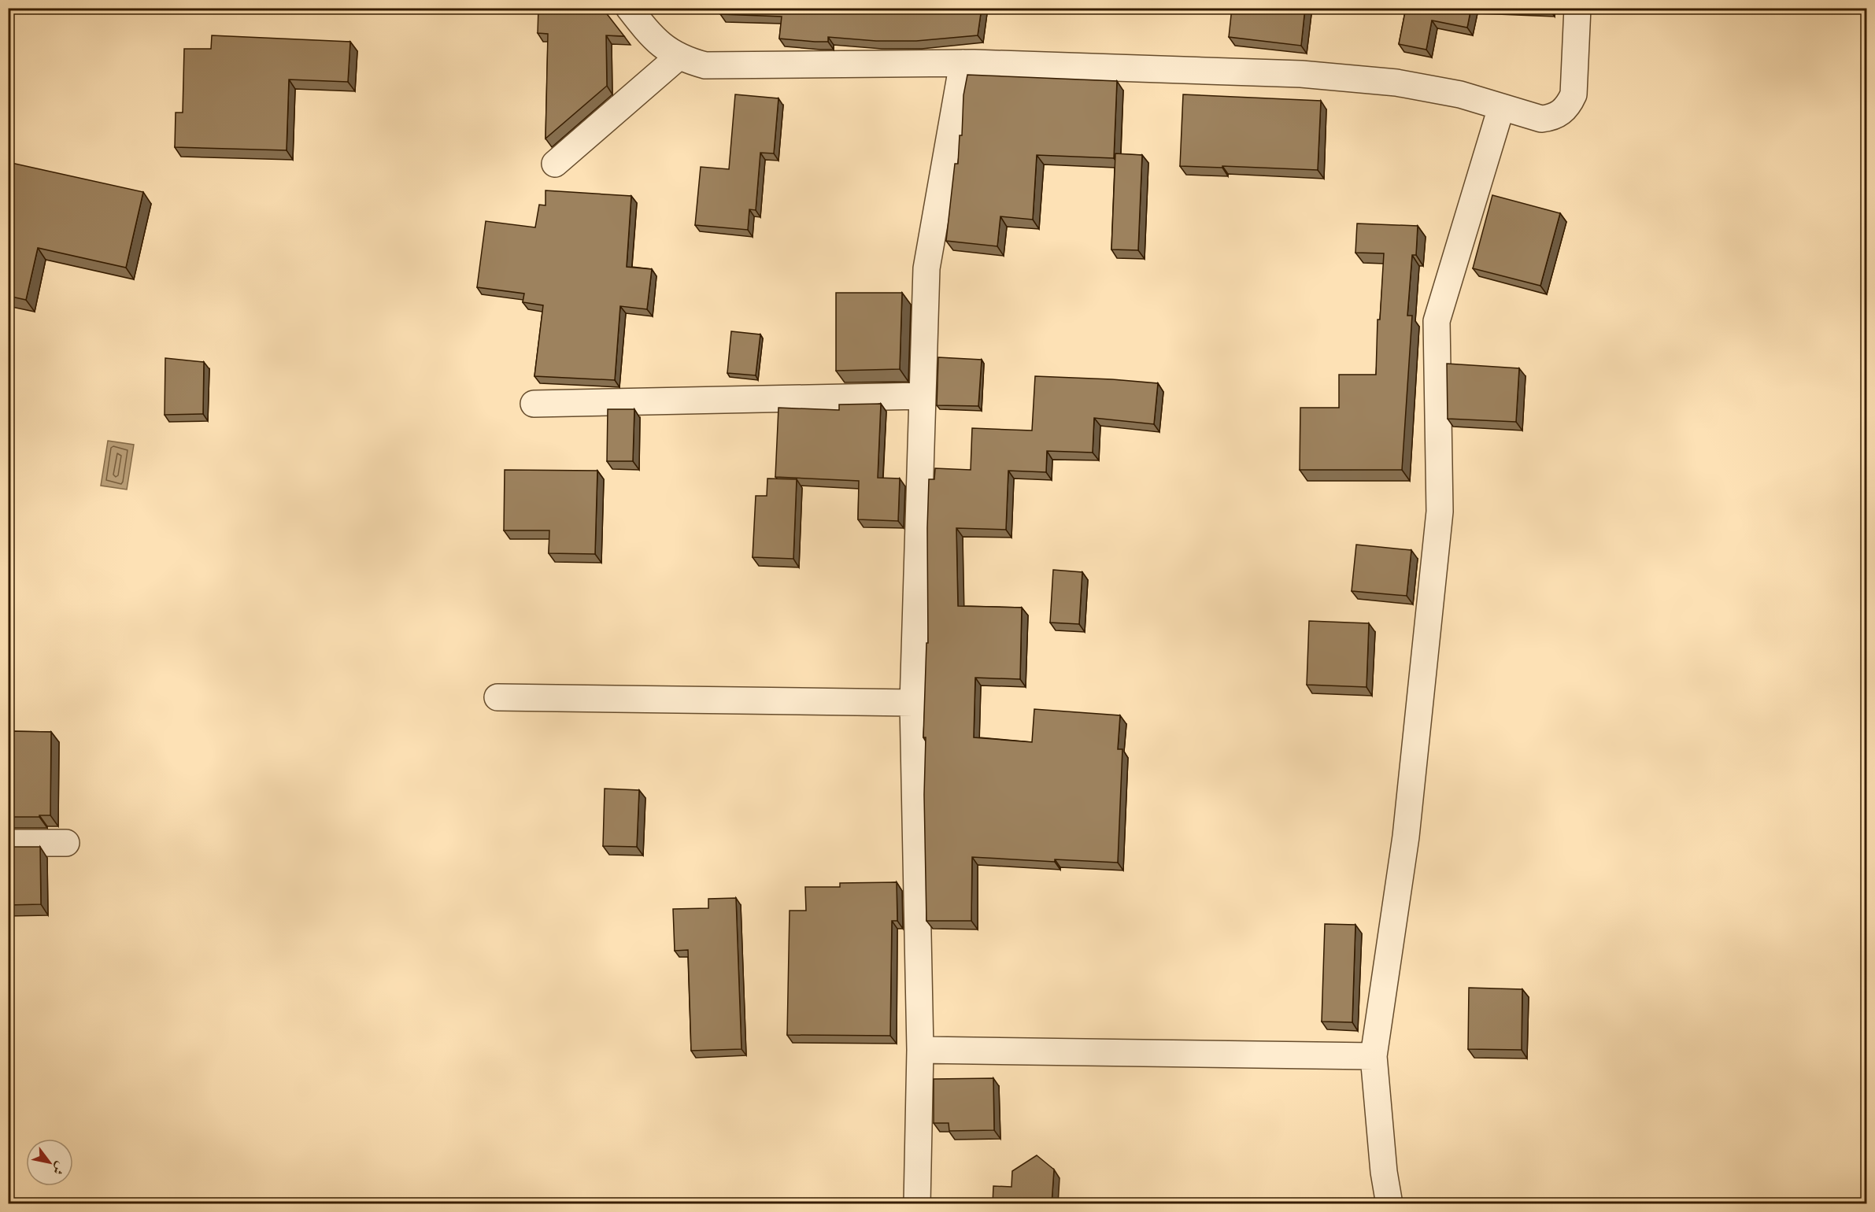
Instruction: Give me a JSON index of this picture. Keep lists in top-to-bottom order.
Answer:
{
  "north": "bottom right"
}
